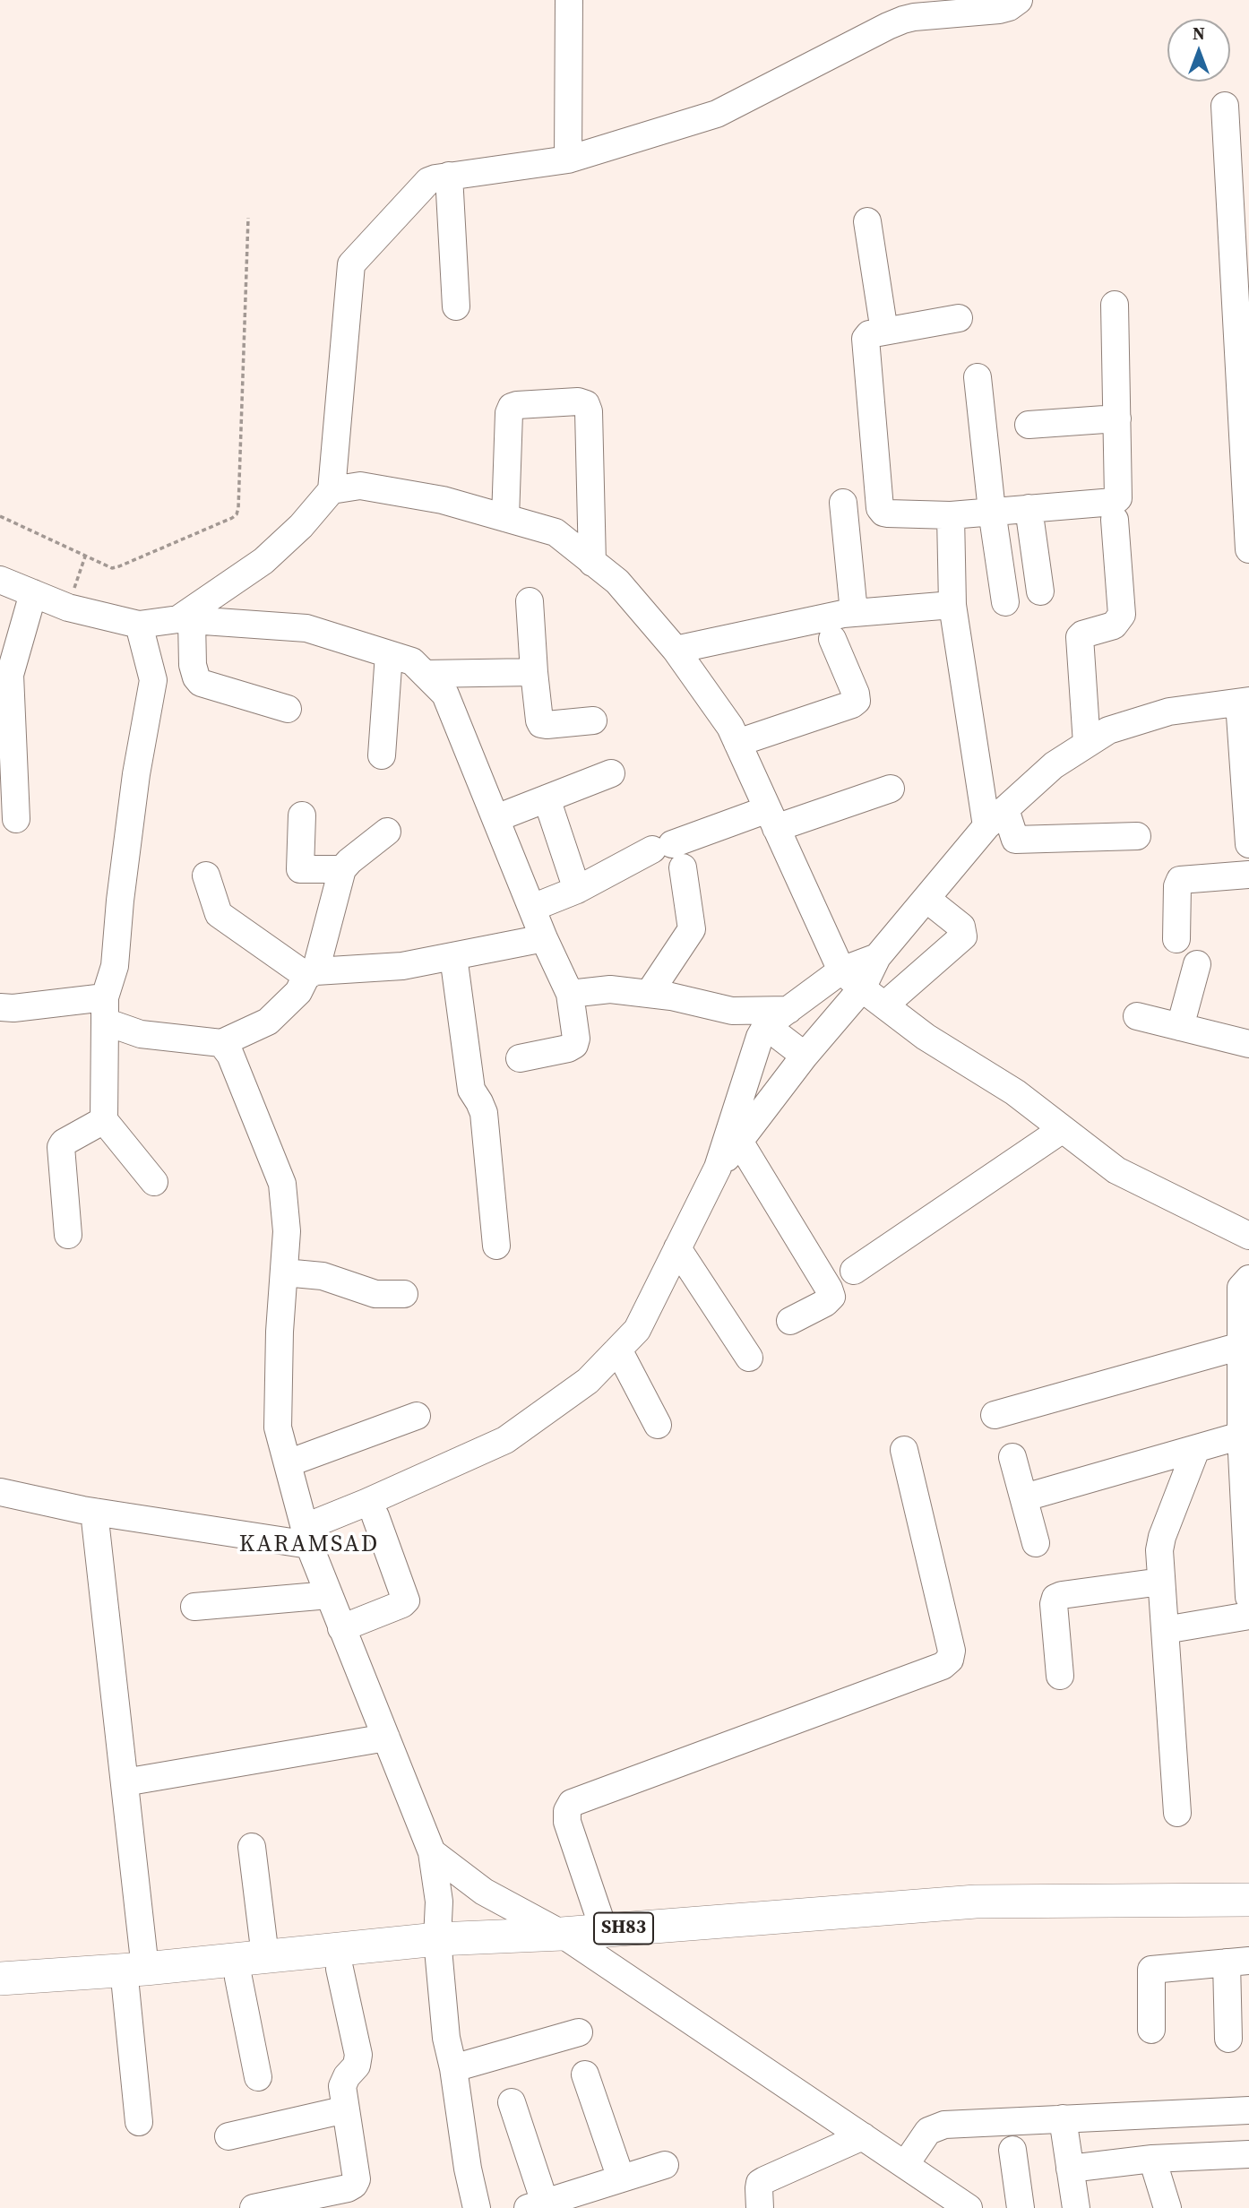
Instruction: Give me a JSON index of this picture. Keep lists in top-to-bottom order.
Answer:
{
  "streets": {
    "main road": ["SH83"]
  },
  "districts": ["KARAMSAD"],
  "north": "top"
}
